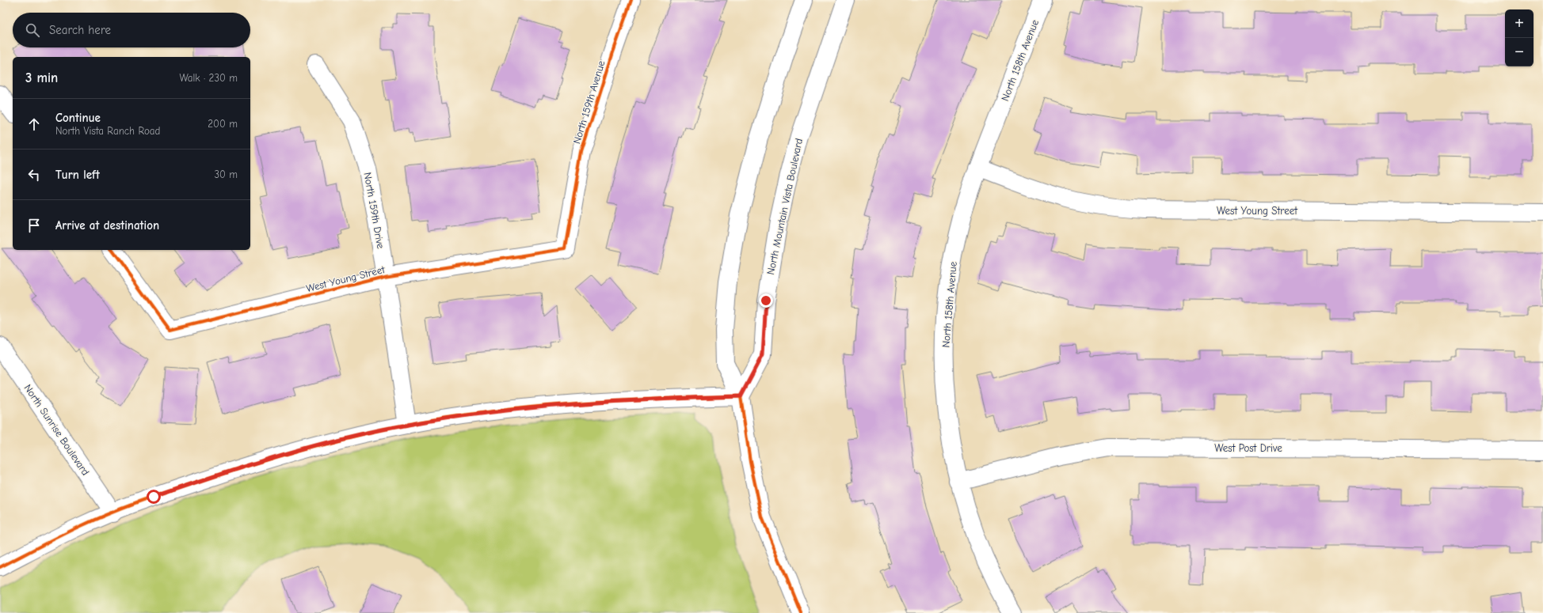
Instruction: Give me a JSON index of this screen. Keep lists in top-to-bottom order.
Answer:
{
  "streets": {
    "street": [
      "North 158th Avenue",
      "North 159th Avenue",
      "North Mountain Vista Boulevard",
      "North 159th Drive",
      "West Young Street",
      "North Sunrise Boulevard",
      "West Post Drive"
    ]
  },
  "crossings": [
    ["North 158th Avenue", "West Young Street"],
    ["North 158th Avenue", "West Post Drive"],
    ["North 159th Avenue", "West Young Street"],
    ["North 159th Drive", "West Young Street"]
  ],
  "page": {
    "map_buttons": ["+", "−"],
    "search": "Search here",
    "heading": ["3 min", "Walk · 230 m"],
    "list": [
      ["Continue", "North Vista Ranch Road", "200 m"],
      ["Turn left", "30 m"],
      "Arrive at destination"
    ]
  }
}
